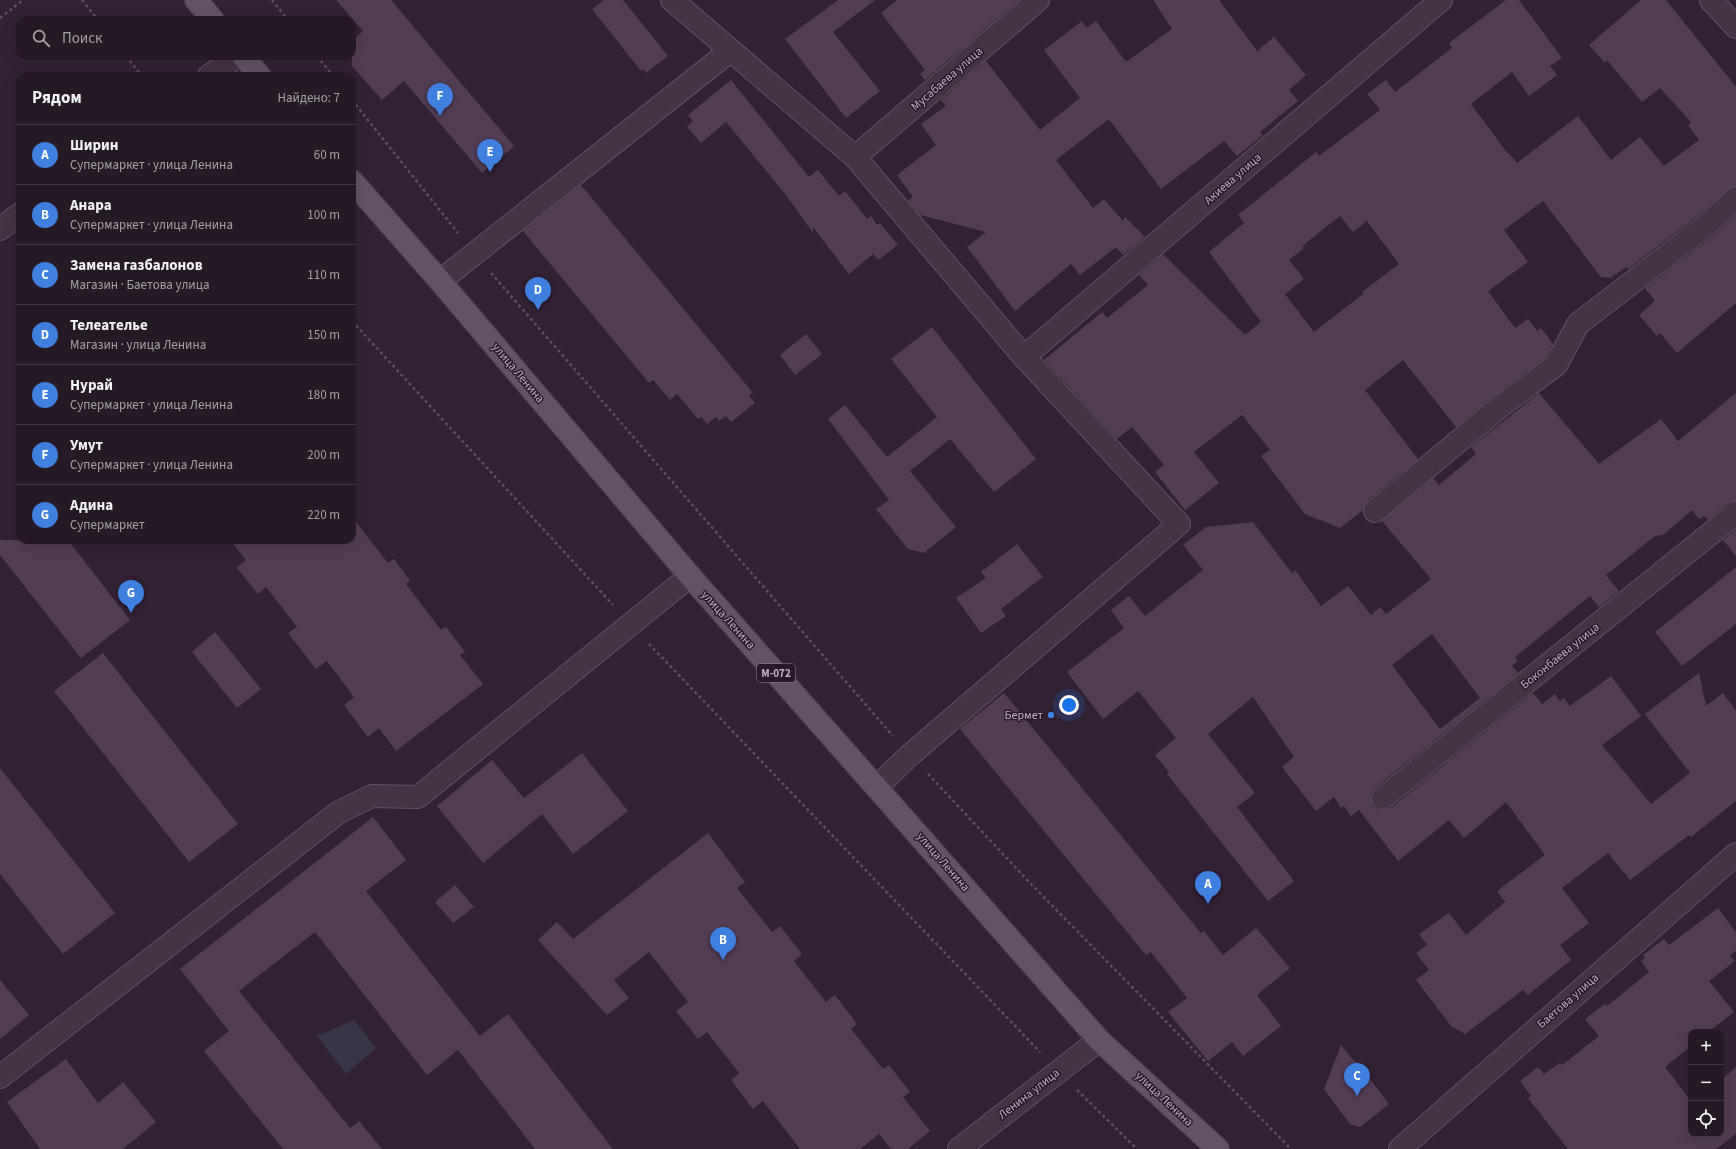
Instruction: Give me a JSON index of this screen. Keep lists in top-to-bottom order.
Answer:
{
  "streets": {
    "main road": ["улица Ленина", "М-072"],
    "street": [
      "Мусабаева улица",
      "Акиева улица",
      "Боконбаева улица",
      "Баетова улица",
      "Ленина улица"
    ]
  },
  "crossings": [
    ["улица Ленина", "Ленина улица"]
  ],
  "places": ["Бермет"],
  "page": {
    "search": "Поиск",
    "heading": ["Рядом", "Найдено: 7"],
    "pins": [
      "F",
      "E",
      "D",
      "G",
      "A",
      "B",
      "C"
    ],
    "list": [
      {
        "mark": "A",
        "name": "Ширин",
        "note": "Супермаркет · улица Ленина",
        "value": "60 m"
      },
      {
        "mark": "B",
        "name": "Анара",
        "note": "Супермаркет · улица Ленина",
        "value": "100 m"
      },
      {
        "mark": "C",
        "name": "Замена газбалонов",
        "note": "Магазин · Баетова улица",
        "value": "110 m"
      },
      {
        "mark": "D",
        "name": "Телеателье",
        "note": "Магазин · улица Ленина",
        "value": "150 m"
      },
      {
        "mark": "E",
        "name": "Нурай",
        "note": "Супермаркет · улица Ленина",
        "value": "180 m"
      },
      {
        "mark": "F",
        "name": "Умут",
        "note": "Супермаркет · улица Ленина",
        "value": "200 m"
      },
      {
        "mark": "G",
        "name": "Адина",
        "note": "Супермаркет",
        "value": "220 m"
      }
    ],
    "map_buttons": ["+", "−"]
  }
}
